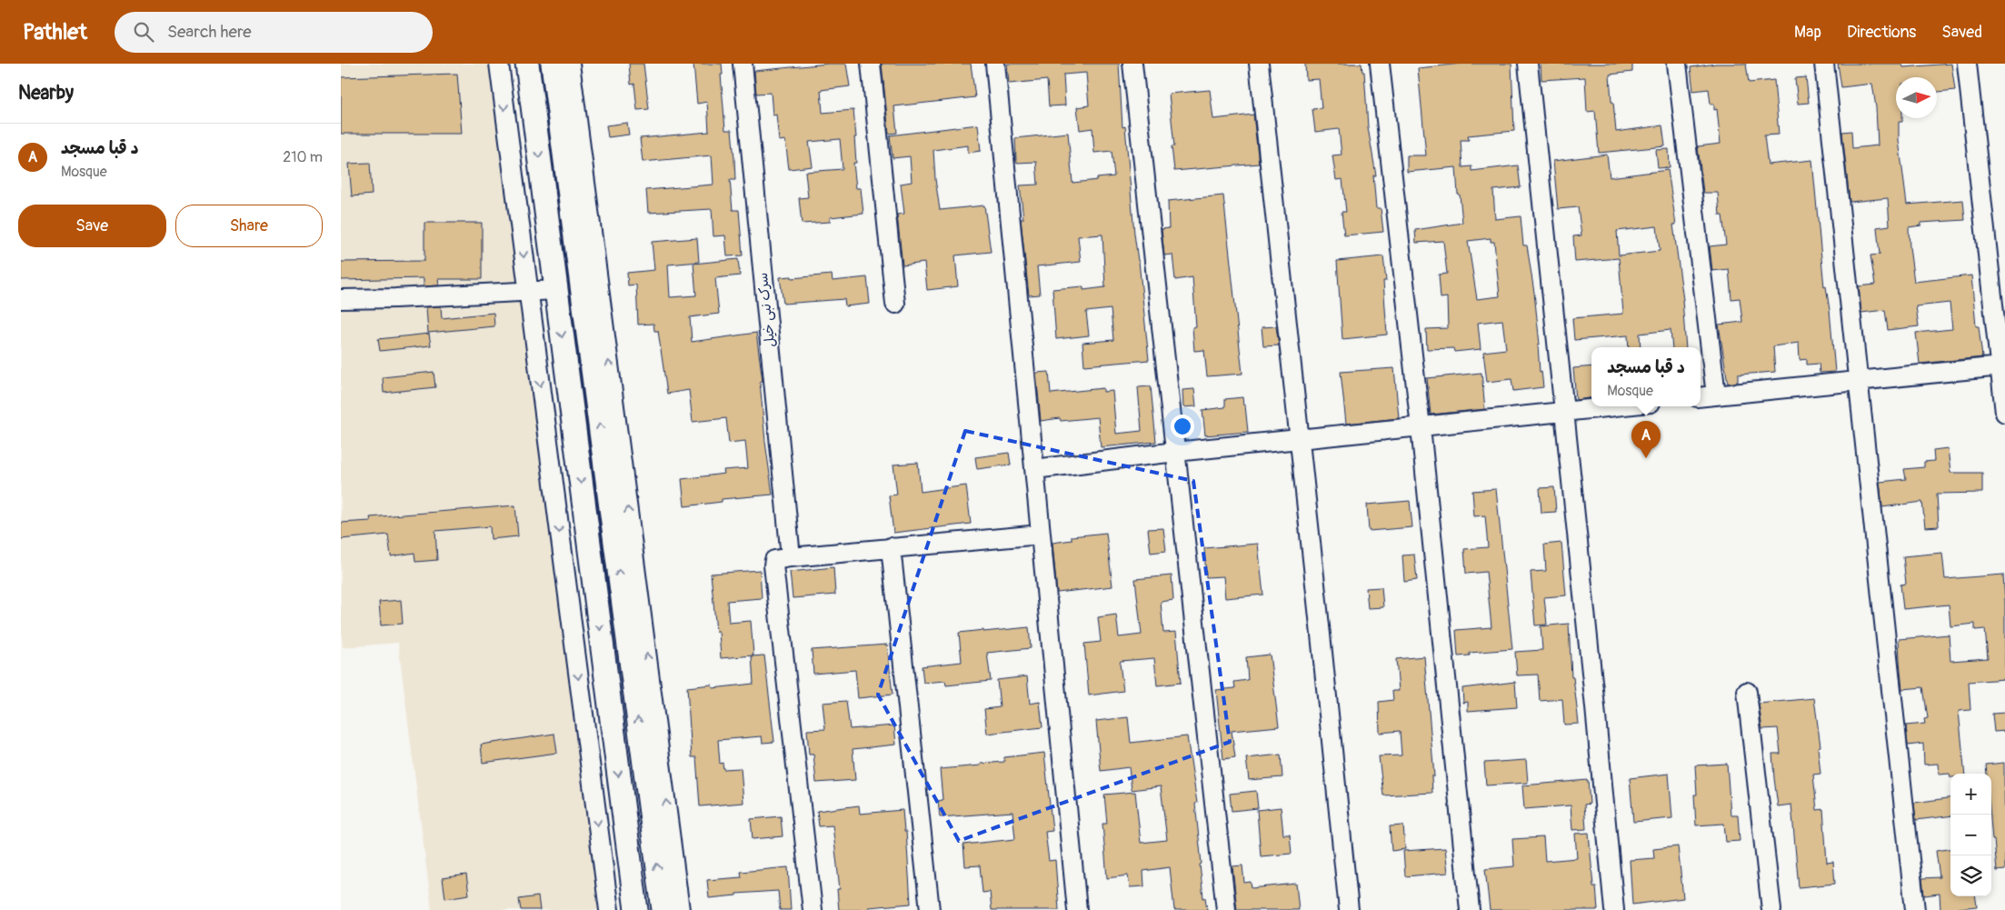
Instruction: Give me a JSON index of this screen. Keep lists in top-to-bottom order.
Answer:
{
  "streets": {
    "street": ["سرک نبی خیل"]
  },
  "north": "right",
  "page": {
    "header": "Pathlet",
    "search": "Search here",
    "nav": ["Map", "Directions", "Saved"],
    "heading": "Nearby",
    "list": [
      {
        "mark": "A",
        "name": "د قبا مسجد",
        "note": "Mosque",
        "value": "210 m"
      }
    ],
    "buttons": ["Save", "Share"],
    "popup": ["د قبا مسجد", "Mosque"],
    "pins": "A",
    "map_buttons": ["+", "−"]
  }
}
